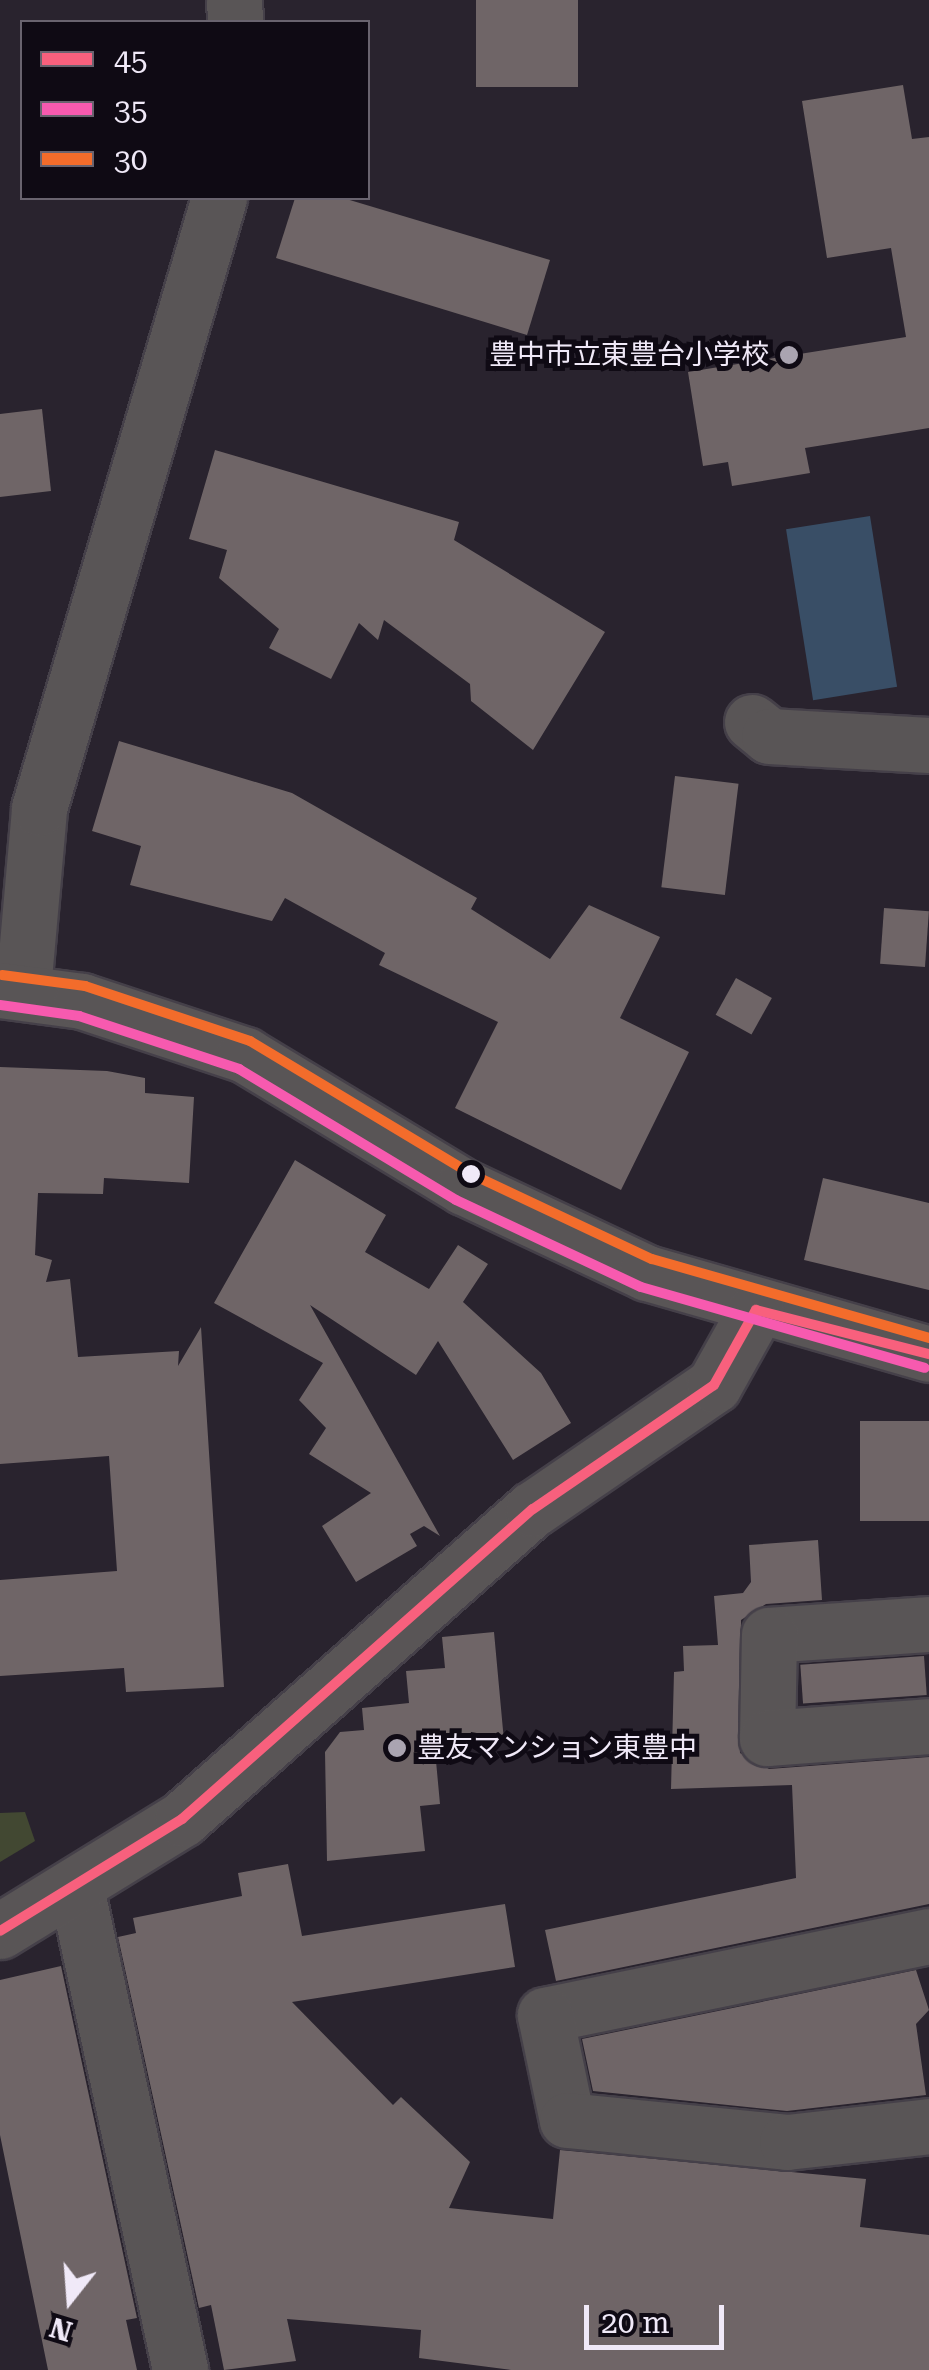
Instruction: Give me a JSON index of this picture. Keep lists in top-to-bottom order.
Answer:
{
  "places": ["豊中市立東豊台小学校", "豊友マンション東豊中"],
  "lines": ["transit line 30", "transit line 35", "transit line 45"],
  "legend": ["45", "35", "30"],
  "scale_bar": "20 m",
  "north": "bottom"
}
